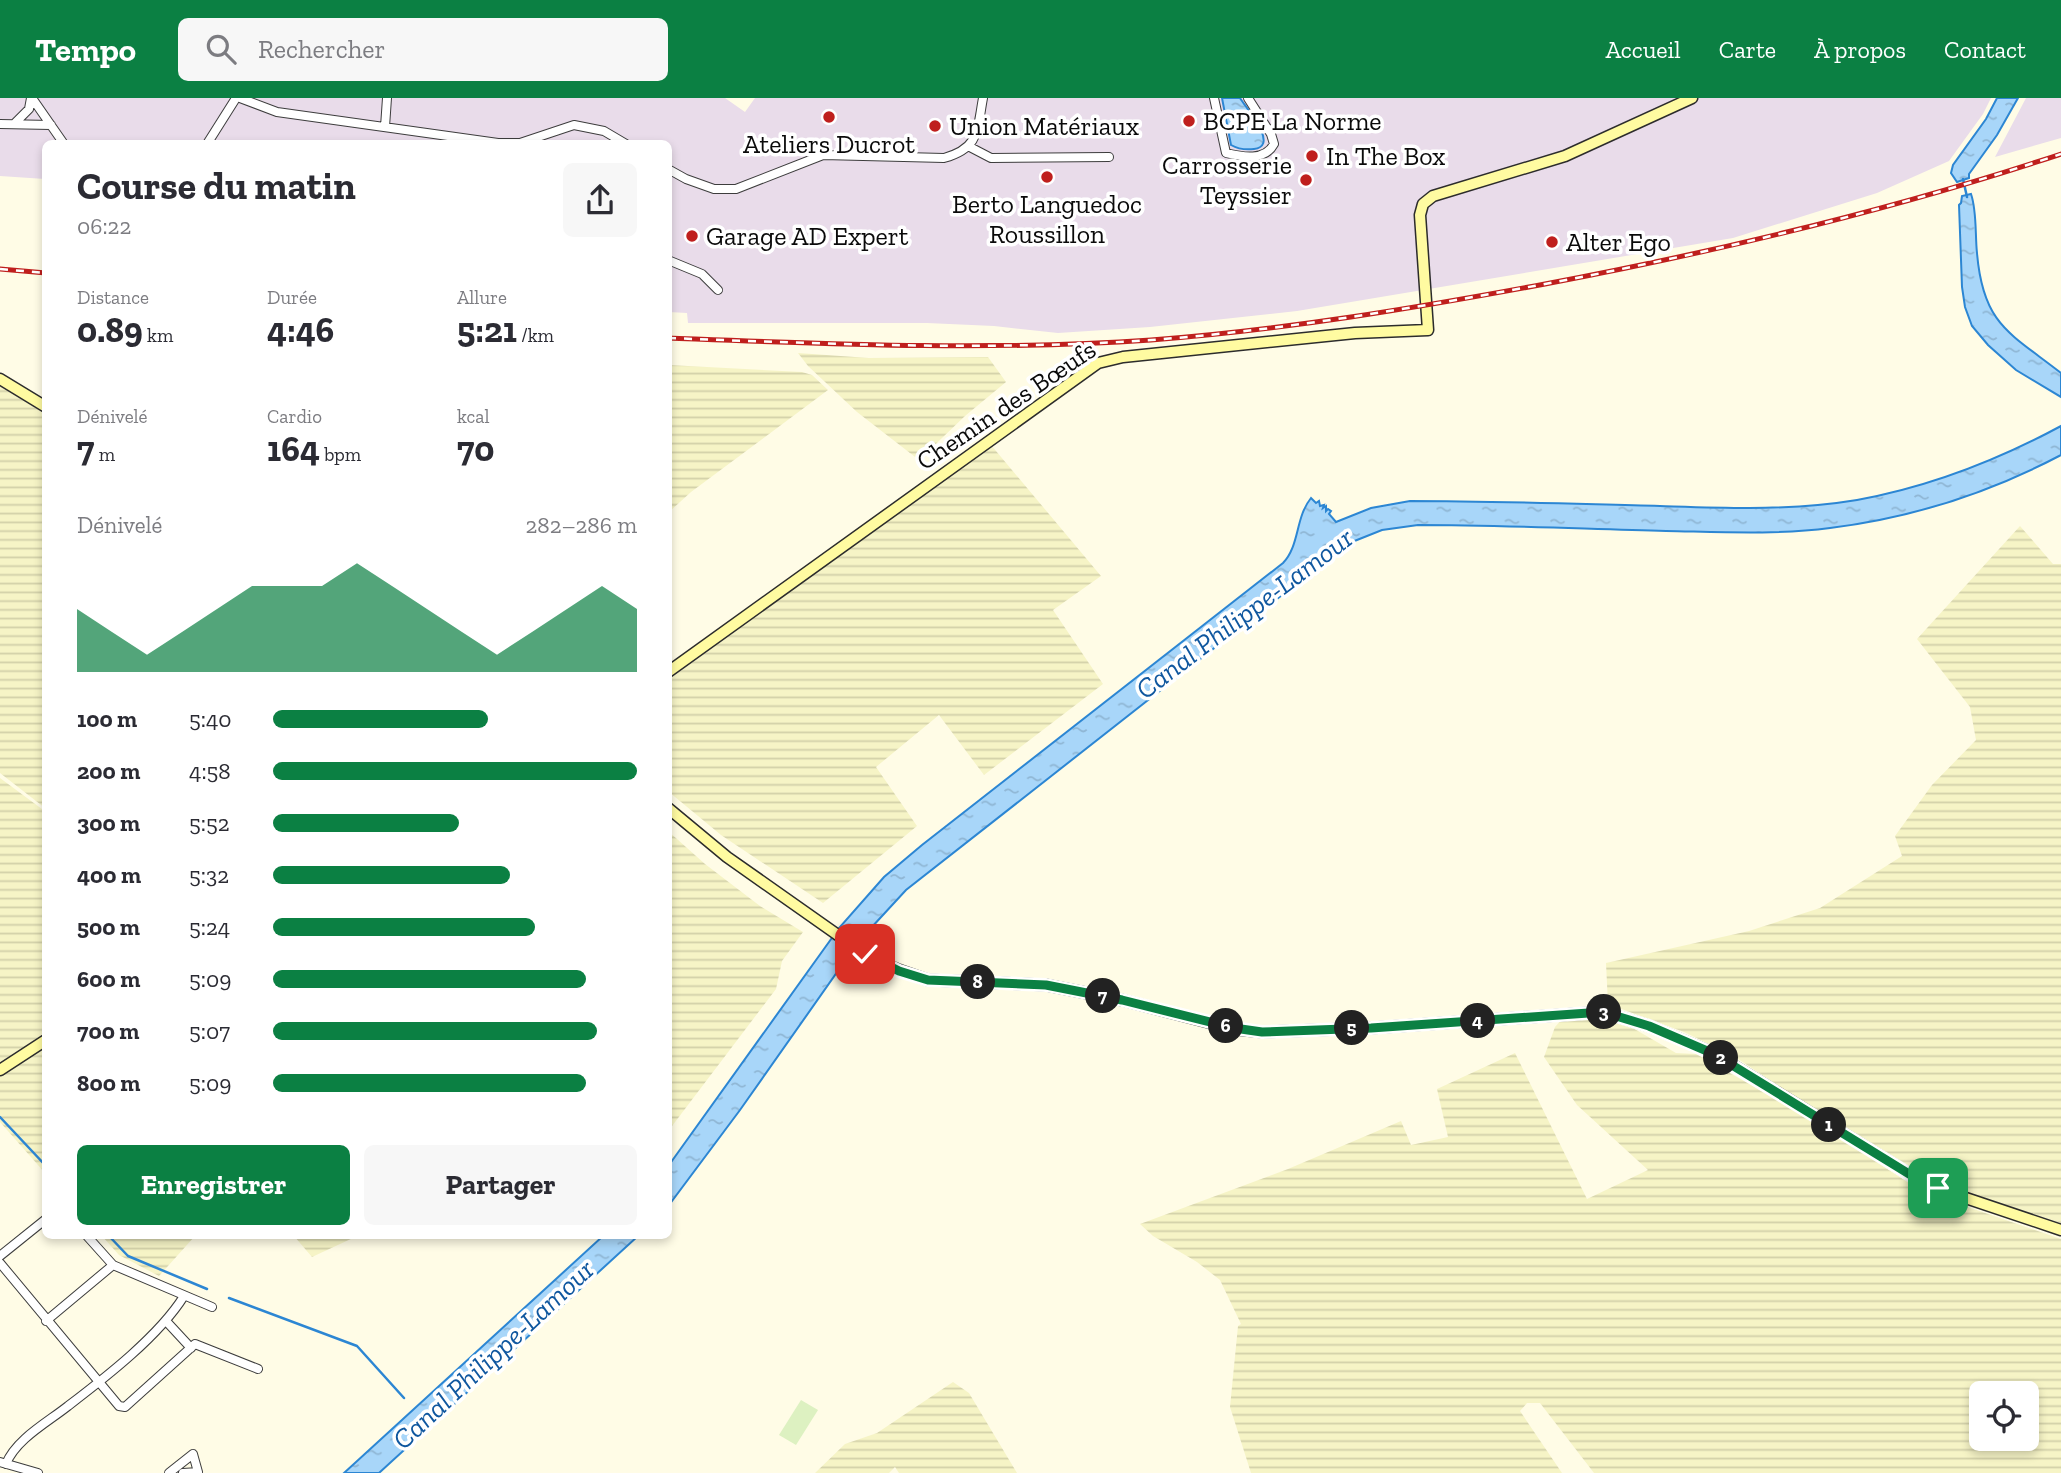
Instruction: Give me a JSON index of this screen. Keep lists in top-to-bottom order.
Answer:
{
  "streets": {
    "street": ["Chemin des Bœufs"]
  },
  "water": ["Canal Philippe-Lamour"],
  "places": [
    "Ateliers Ducrot",
    "BCPE La Norme",
    "Union Matériaux",
    "In The Box",
    "Berto Languedoc Roussillon",
    "Carrosserie Teyssier",
    "Garage AD Expert",
    "Alter Ego"
  ],
  "page": {
    "header": "Tempo",
    "search": "Rechercher",
    "nav": [
      "Accueil",
      "Carte",
      "À propos",
      "Contact"
    ],
    "heading": ["Course du matin", "06:22"],
    "stats": [
      ["Distance", "0.89 km"],
      ["Durée", "4:46"],
      ["Allure", "5:21 /km"],
      ["Dénivelé", "7 m"],
      ["Cardio", "164 bpm"],
      ["kcal", "70"]
    ],
    "chart": ["Dénivelé", "282–286 m"],
    "list": [
      {
        "name": "100 m",
        "note": "5:40"
      },
      {
        "name": "200 m",
        "note": "4:58"
      },
      {
        "name": "300 m",
        "note": "5:52"
      },
      {
        "name": "400 m",
        "note": "5:32"
      },
      {
        "name": "500 m",
        "note": "5:24"
      },
      {
        "name": "600 m",
        "note": "5:09"
      },
      {
        "name": "700 m",
        "note": "5:07"
      },
      {
        "name": "800 m",
        "note": "5:09"
      }
    ],
    "pins": [
      "8",
      "7",
      "3",
      "4",
      "6",
      "5",
      "2",
      "1"
    ],
    "buttons": ["Enregistrer", "Partager"]
  }
}
